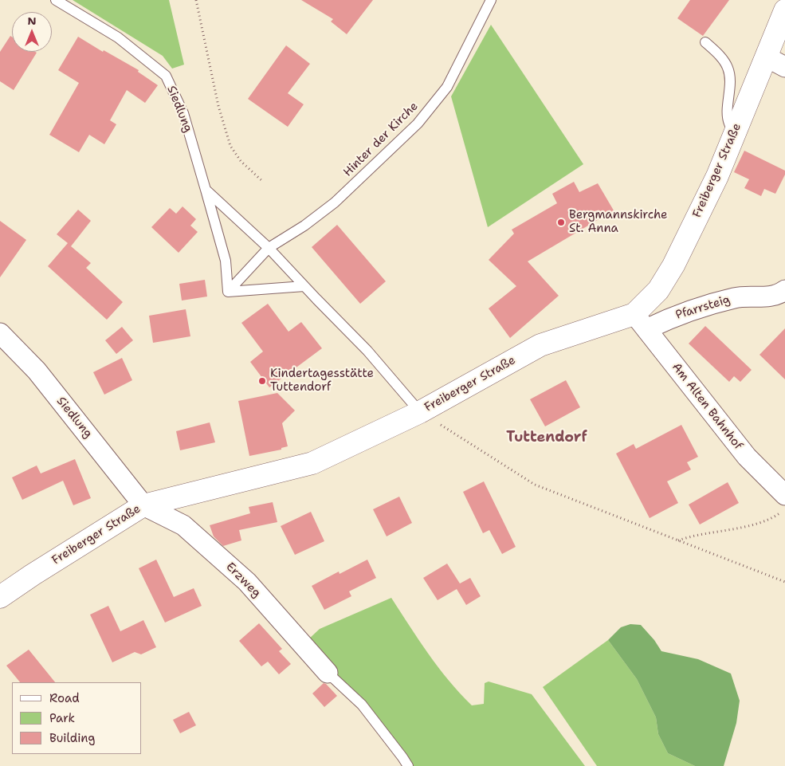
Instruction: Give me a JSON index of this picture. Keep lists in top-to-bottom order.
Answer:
{
  "streets": {
    "street": [
      "Siedlung",
      "Freiberger Straße",
      "Pfarrsteig",
      "Am Alten Bahnhof",
      "Erzweg"
    ],
    "lane": ["Hinter der Kirche"]
  },
  "crossings": [
    ["Siedlung", "Freiberger Straße"],
    ["Siedlung", "Erzweg"],
    ["Freiberger Straße", "Pfarrsteig"],
    ["Freiberger Straße", "Am Alten Bahnhof"],
    ["Freiberger Straße", "Erzweg"],
    ["Pfarrsteig", "Am Alten Bahnhof"]
  ],
  "districts": ["Tuttendorf"],
  "places": ["Bergmannskirche St. Anna", "Kindertagesstätte Tuttendorf"],
  "legend": ["Road", "Park", "Building"],
  "north": "top"
}
